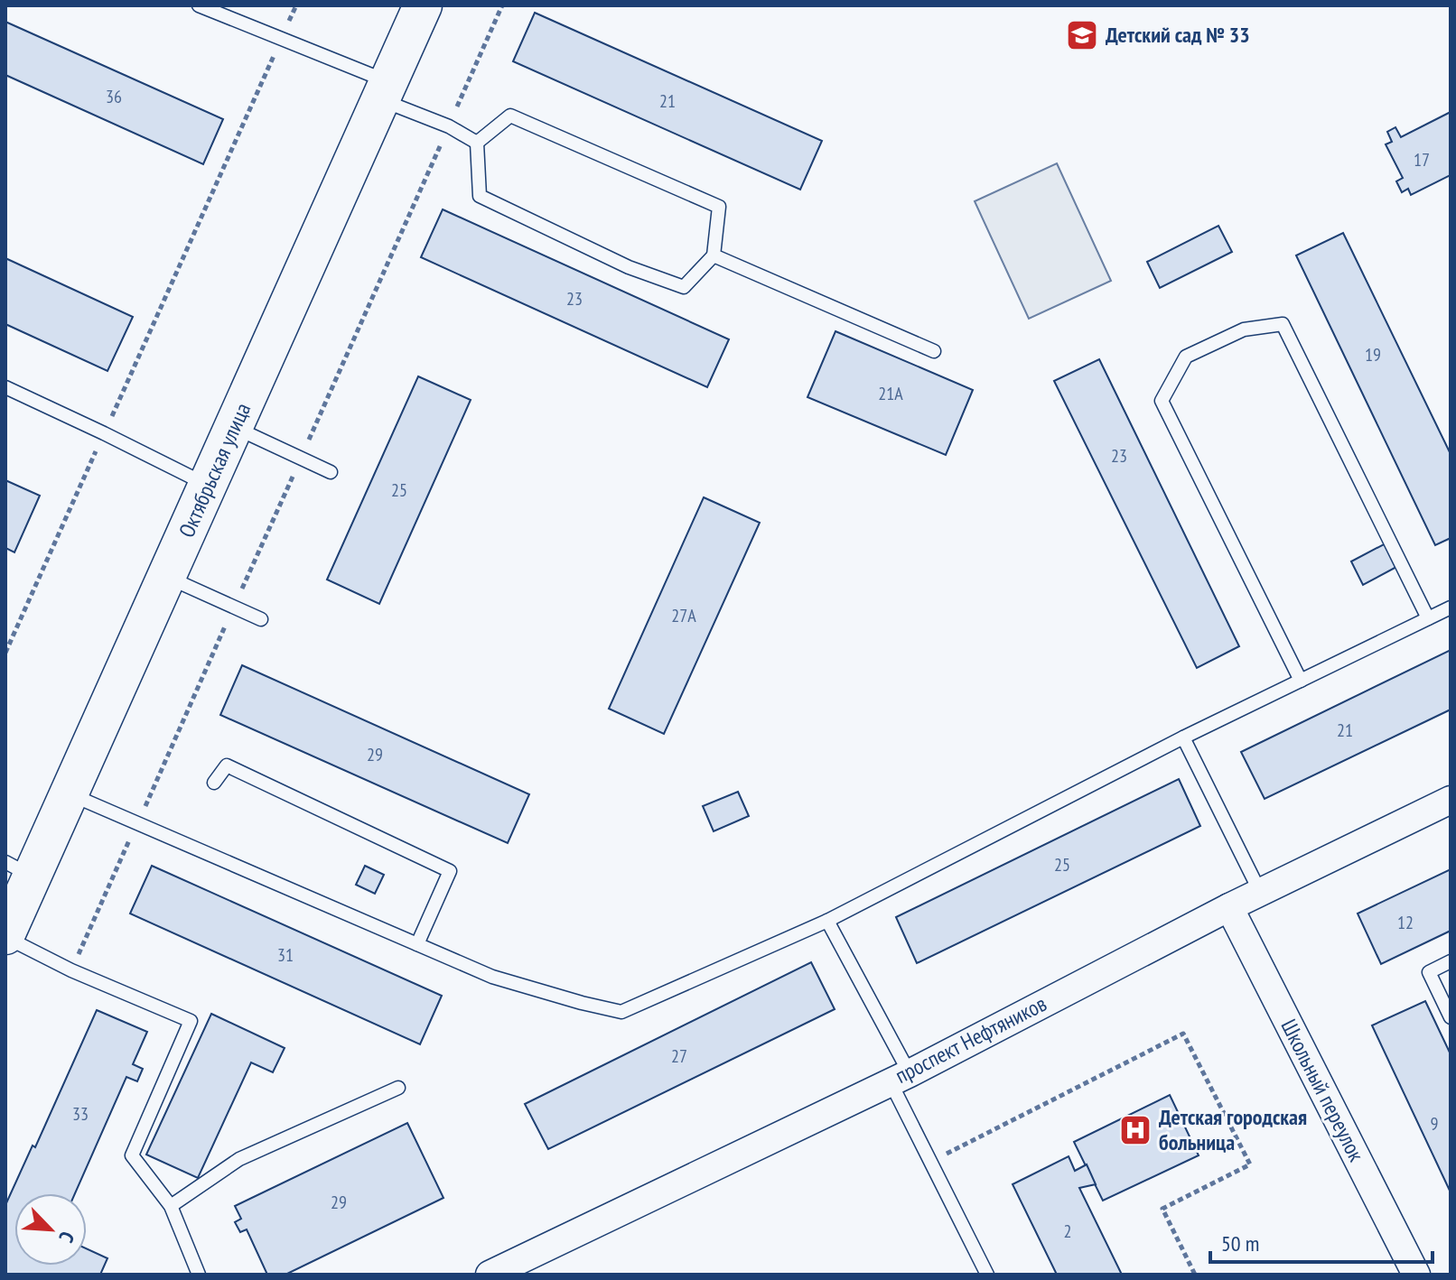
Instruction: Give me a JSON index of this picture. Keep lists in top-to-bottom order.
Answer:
{
  "streets": {
    "street": ["Октябрьская улица", "проспект Нефтяников", "Школьный переулок"]
  },
  "crossings": [
    ["проспект Нефтяников", "Школьный переулок"]
  ],
  "places": {
    "school or university": ["Детский сад № 33"],
    "hospital": ["Детская городская больница"]
  },
  "house_numbers": [
    "36",
    "21",
    "17",
    "23",
    "19",
    "21А",
    "23",
    "25",
    "27А",
    "21",
    "29",
    "25",
    "12",
    "31",
    "27",
    "33",
    "9",
    "29",
    "2"
  ],
  "scale_bar": "50 m",
  "north": "bottom right"
}
